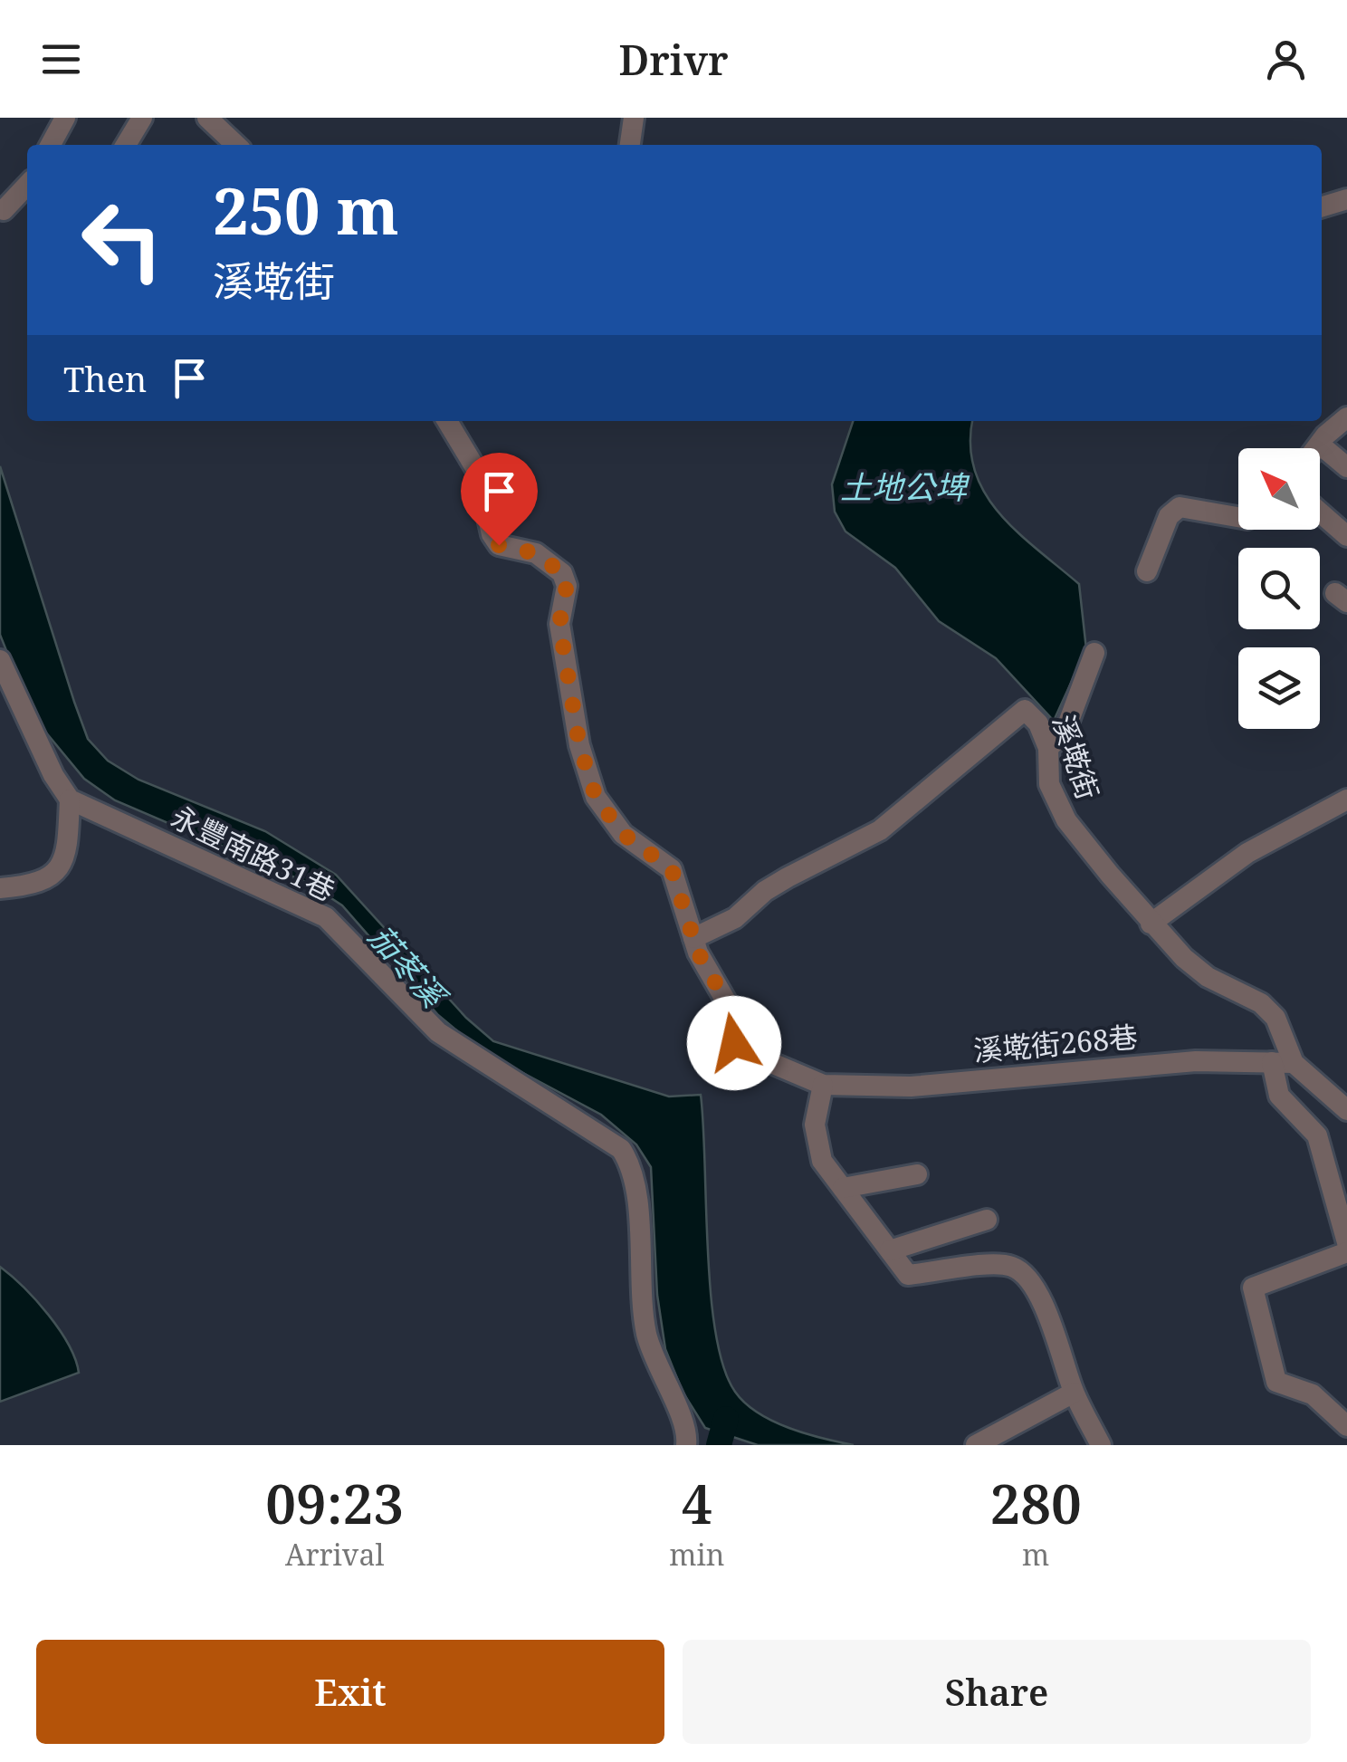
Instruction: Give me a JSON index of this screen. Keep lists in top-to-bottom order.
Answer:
{
  "streets": {
    "lane": ["溪墘街", "永豐南路31巷", "溪墘街268巷"]
  },
  "crossings": [
    ["溪墘街", "溪墘街268巷"]
  ],
  "water": ["土地公埤", "茄苳溪"],
  "north": "top left",
  "page": {
    "header": "Drivr",
    "turn": ["250 m", "溪墘街"],
    "then": "Then",
    "eta": [
      "09:23",
      "Arrival",
      "4",
      "min",
      "280",
      "m"
    ],
    "buttons": ["Exit", "Share"]
  }
}
